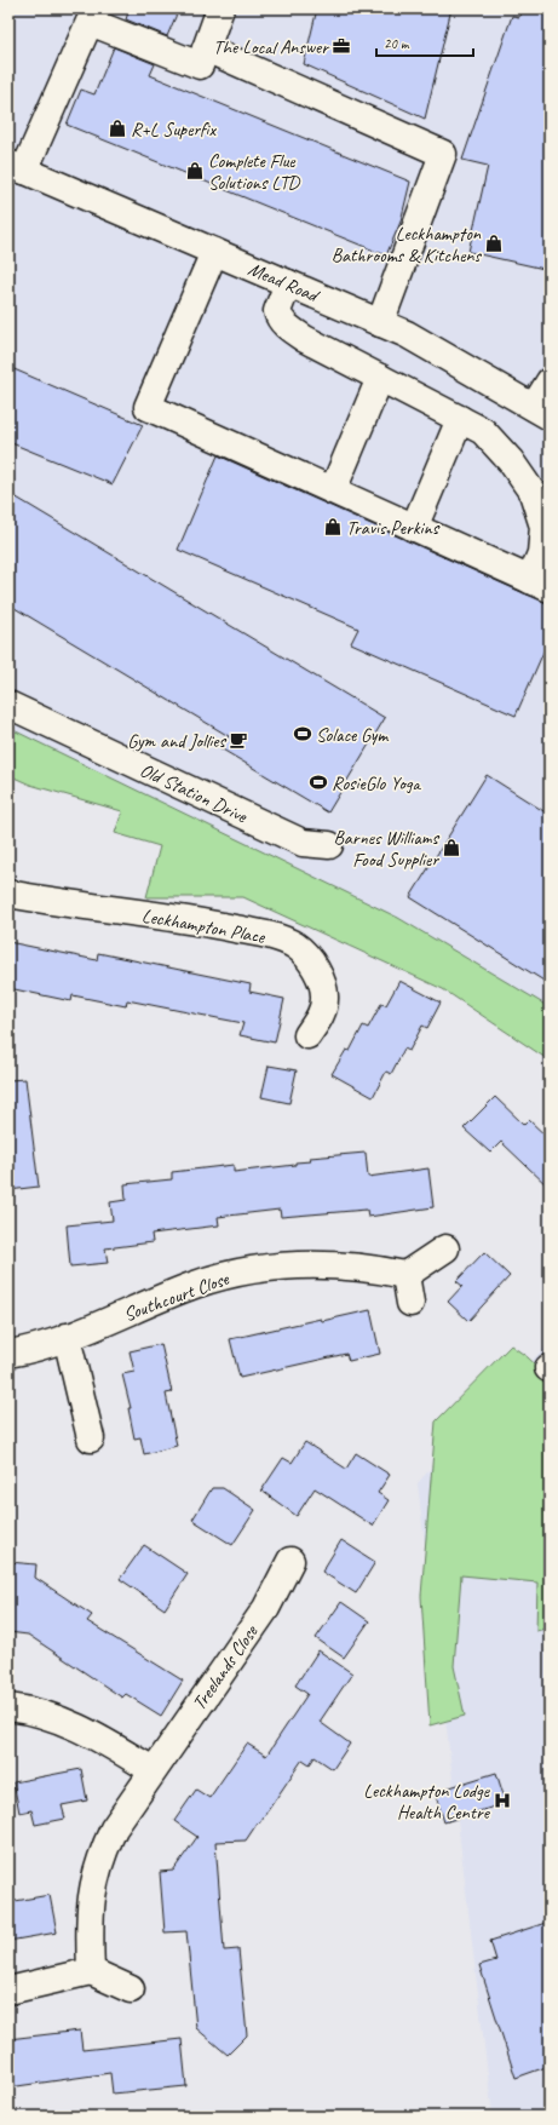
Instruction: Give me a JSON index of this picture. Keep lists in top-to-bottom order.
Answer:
{
  "streets": {
    "street": [
      "Mead Road",
      "Old Station Drive",
      "Leckhampton Place",
      "Southcourt Close",
      "Treelands Close"
    ]
  },
  "places": {
    "office": ["The Local Answer"],
    "shop": [
      "R+L Superfix",
      "Complete Flue Solutions LTD",
      "Leckhampton Bathrooms & Kitchens",
      "Travis Perkins",
      "Barnes Williams Food Supplier"
    ],
    "sports": ["Solace Gym", "RosieGlo Yoga"],
    "cafe": ["Gym and Jollies"],
    "hospital": ["Leckhampton Lodge Health Centre"]
  },
  "scale_bar": "20 m"
}
